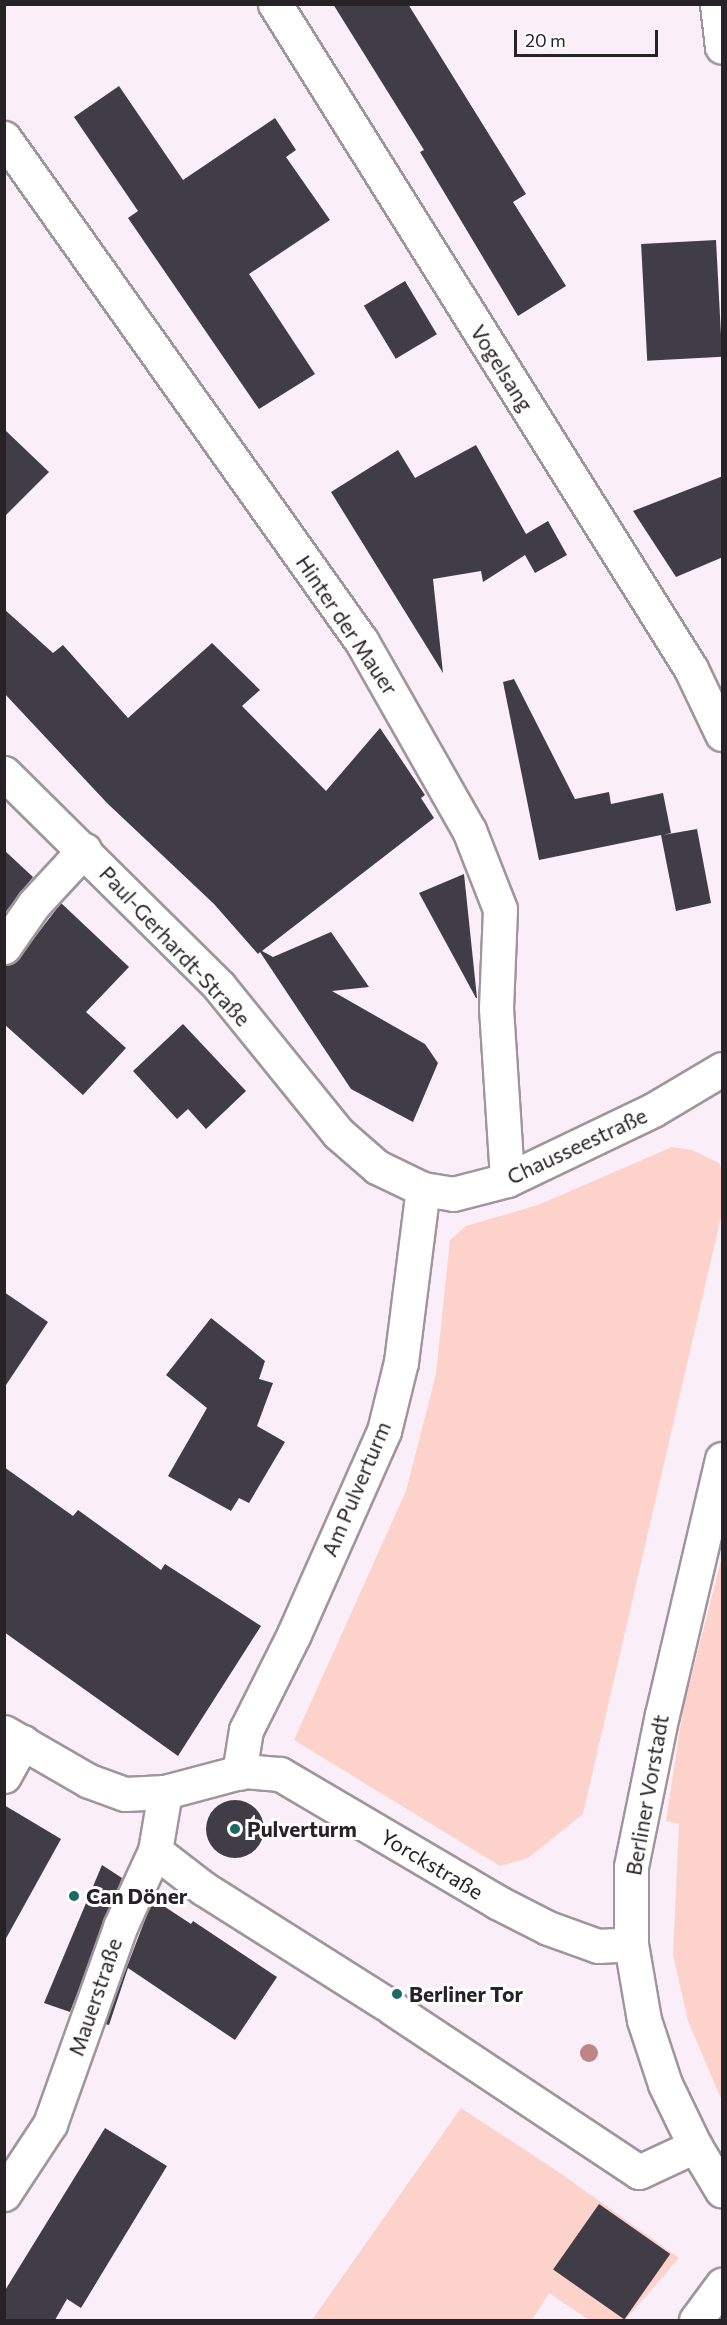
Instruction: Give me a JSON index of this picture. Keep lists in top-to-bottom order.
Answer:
{
  "streets": {
    "street": [
      "Vogelsang",
      "Hinter der Mauer",
      "Paul-Gerhardt-Straße",
      "Chausseestraße",
      "Am Pulverturm",
      "Berliner Vorstadt",
      "Yorckstraße",
      "Mauerstraße"
    ]
  },
  "crossings": [
    ["Hinter der Mauer", "Chausseestraße"],
    ["Paul-Gerhardt-Straße", "Chausseestraße"],
    ["Paul-Gerhardt-Straße", "Am Pulverturm"],
    ["Chausseestraße", "Am Pulverturm"],
    ["Am Pulverturm", "Yorckstraße"],
    ["Berliner Vorstadt", "Yorckstraße"],
    ["Yorckstraße", "Mauerstraße"]
  ],
  "places": ["Pulverturm", "Can Döner", "Berliner Tor"],
  "scale_bar": "20 m"
}
